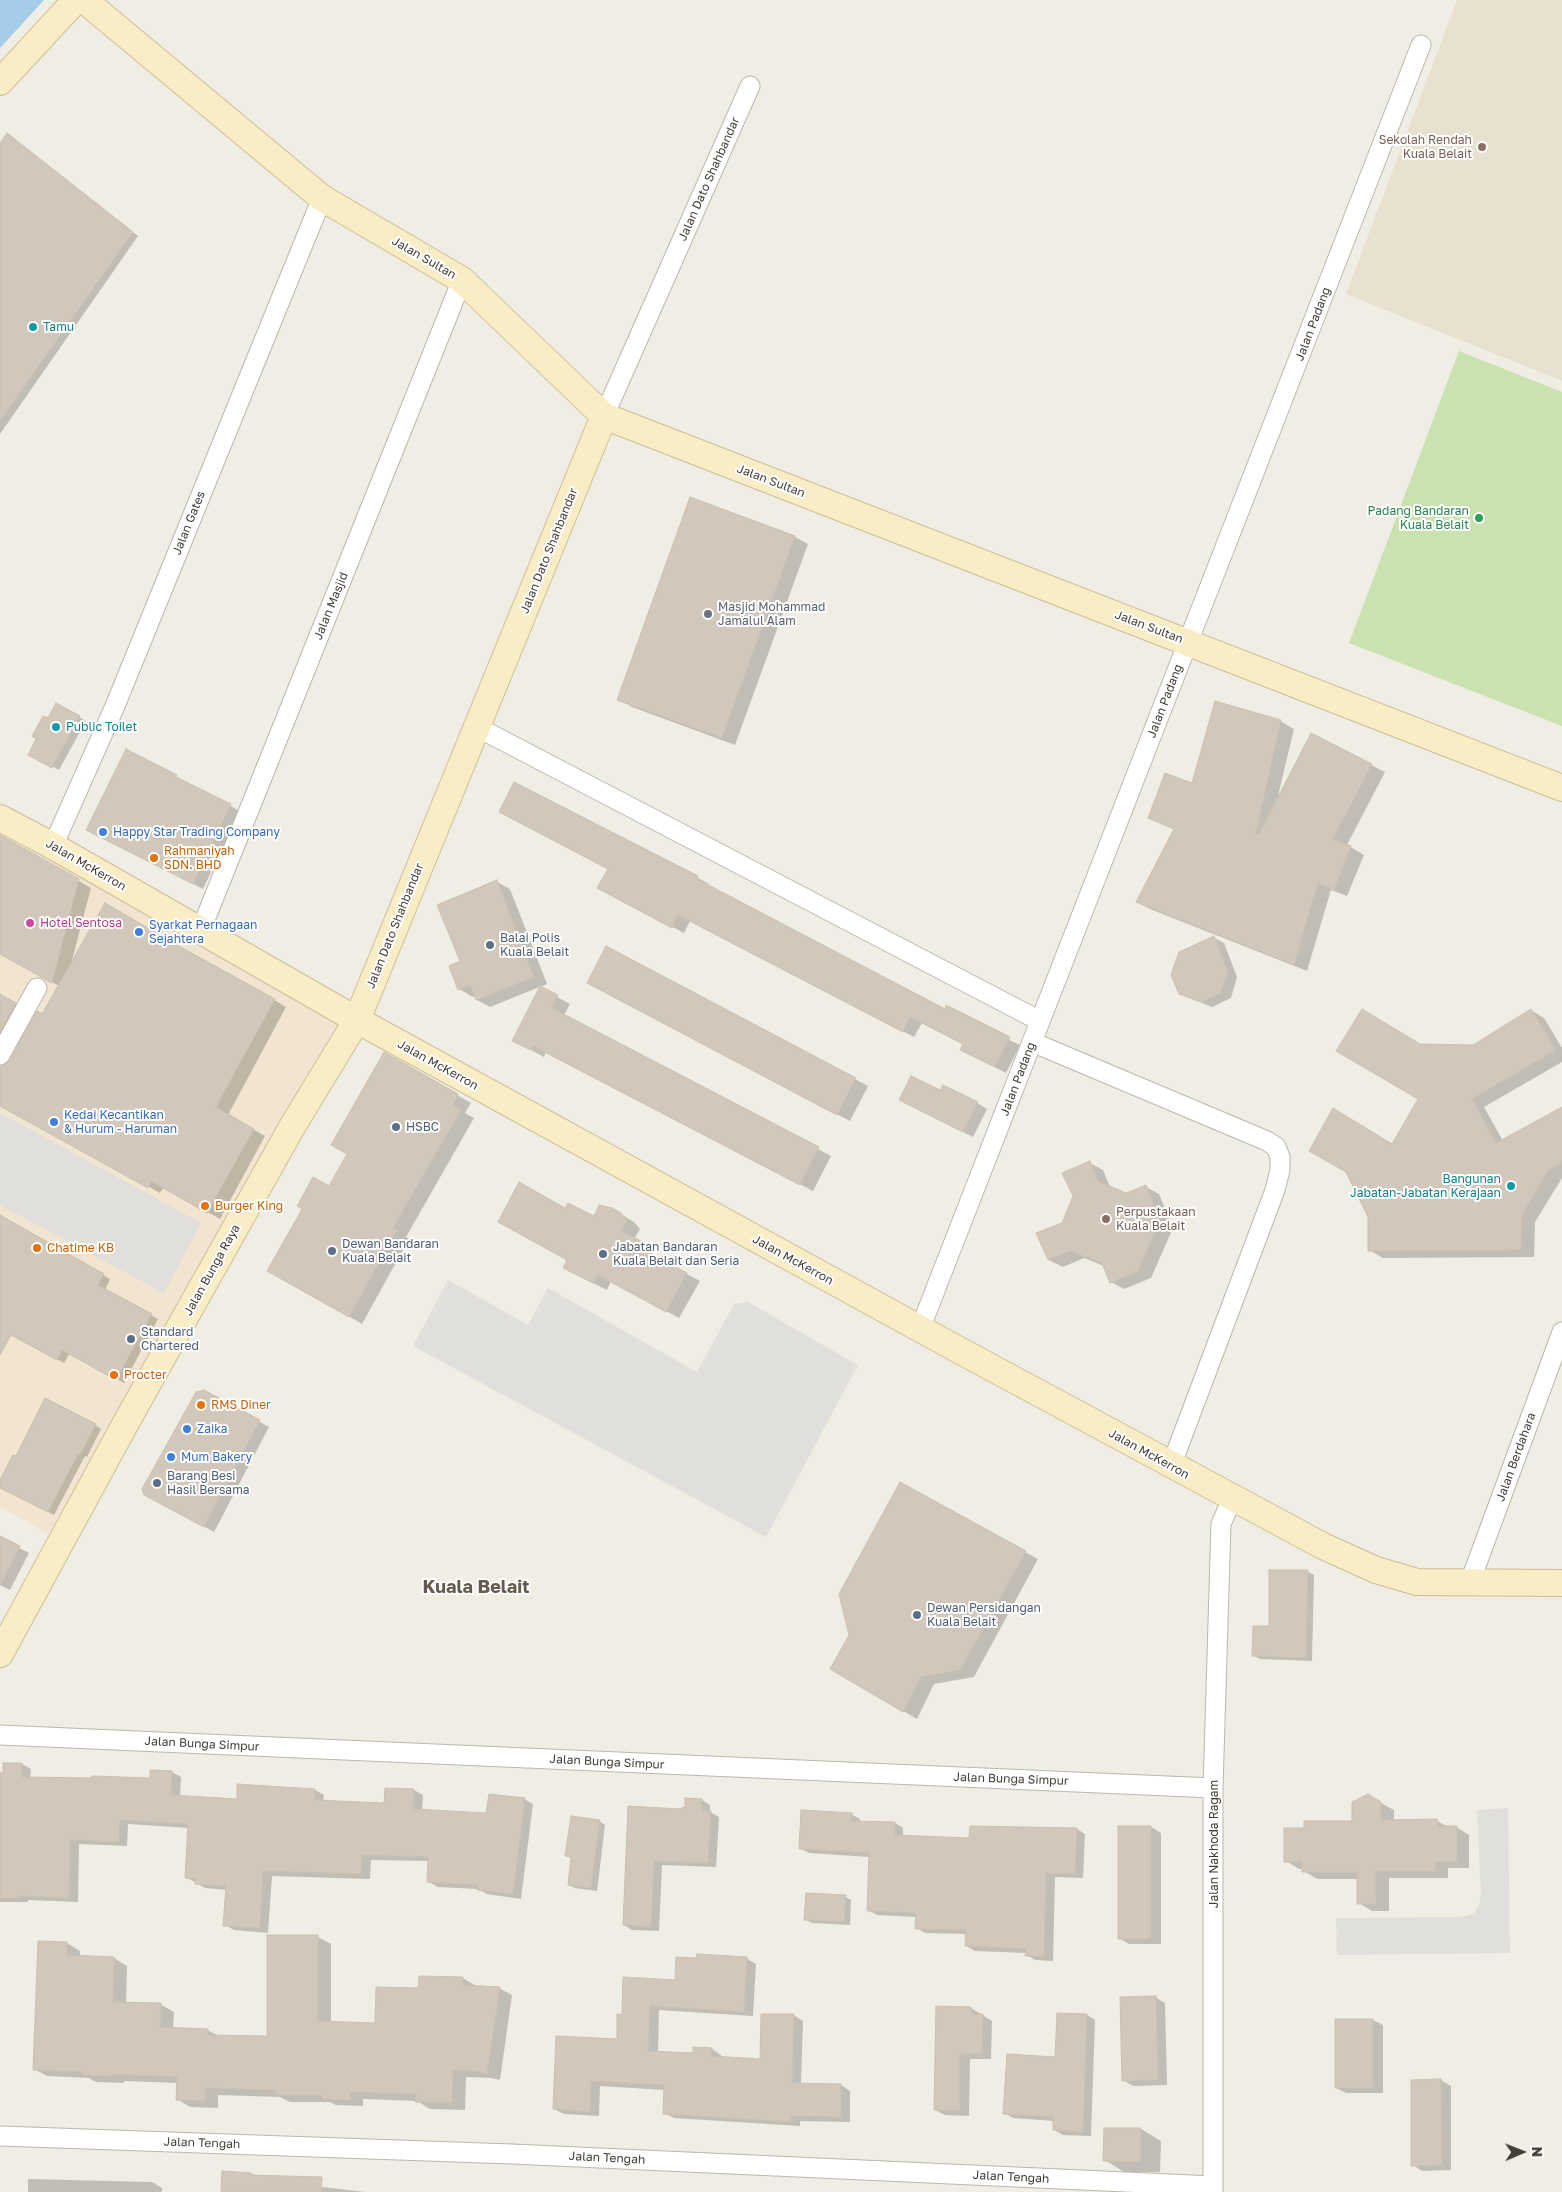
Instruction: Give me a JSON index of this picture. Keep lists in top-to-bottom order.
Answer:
{
  "streets": {
    "street": [
      "Jalan Dato Shahbandar",
      "Jalan Sultan",
      "Jalan Padang",
      "Jalan Gates",
      "Jalan Masjid",
      "Jalan McKerron",
      "Jalan Bunga Raya",
      "Jalan Berdahara",
      "Jalan Bunga Simpur",
      "Jalan Nakhoda Ragam",
      "Jalan Tengah"
    ]
  },
  "crossings": [
    ["Jalan Dato Shahbandar", "Jalan Sultan"],
    ["Jalan Dato Shahbandar", "Jalan McKerron"],
    ["Jalan Dato Shahbandar", "Jalan Bunga Raya"],
    ["Jalan Sultan", "Jalan Padang"],
    ["Jalan Sultan", "Jalan Gates"],
    ["Jalan Sultan", "Jalan Masjid"],
    ["Jalan Padang", "Jalan McKerron"],
    ["Jalan Gates", "Jalan McKerron"],
    ["Jalan Masjid", "Jalan McKerron"],
    ["Jalan McKerron", "Jalan Bunga Raya"],
    ["Jalan McKerron", "Jalan Berdahara"],
    ["Jalan McKerron", "Jalan Nakhoda Ragam"],
    ["Jalan Bunga Simpur", "Jalan Nakhoda Ragam"],
    ["Jalan Nakhoda Ragam", "Jalan Tengah"]
  ],
  "districts": ["Kuala Belait"],
  "places": [
    "Sekolah Rendah Kuala Belait",
    "Tamu",
    "Padang Bandaran Kuala Belait",
    "Masjid Mohammad Jamalul Alam",
    "Public Toilet",
    "Happy Star Trading Company",
    "Rahmaniyah SDN. BHD",
    "Hotel Sentosa",
    "Syarkat Pernagaan Sejahtera",
    "Balai Polis Kuala Belait",
    "Kedai Kecantikan & Hurum - Haruman",
    "HSBC",
    "Bangunan Jabatan-Jabatan Kerajaan",
    "Burger King",
    "Perpustakaan Kuala Belait",
    "Chatime KB",
    "Dewan Bandaran Kuala Belait",
    "Jabatan Bandaran Kuala Belait dan Seria",
    "Standard Chartered",
    "Procter",
    "RMS Diner",
    "Zaika",
    "Mum Bakery",
    "Barang Besi Hasil Bersama",
    "Dewan Persidangan Kuala Belait"
  ],
  "north": "right"
}
